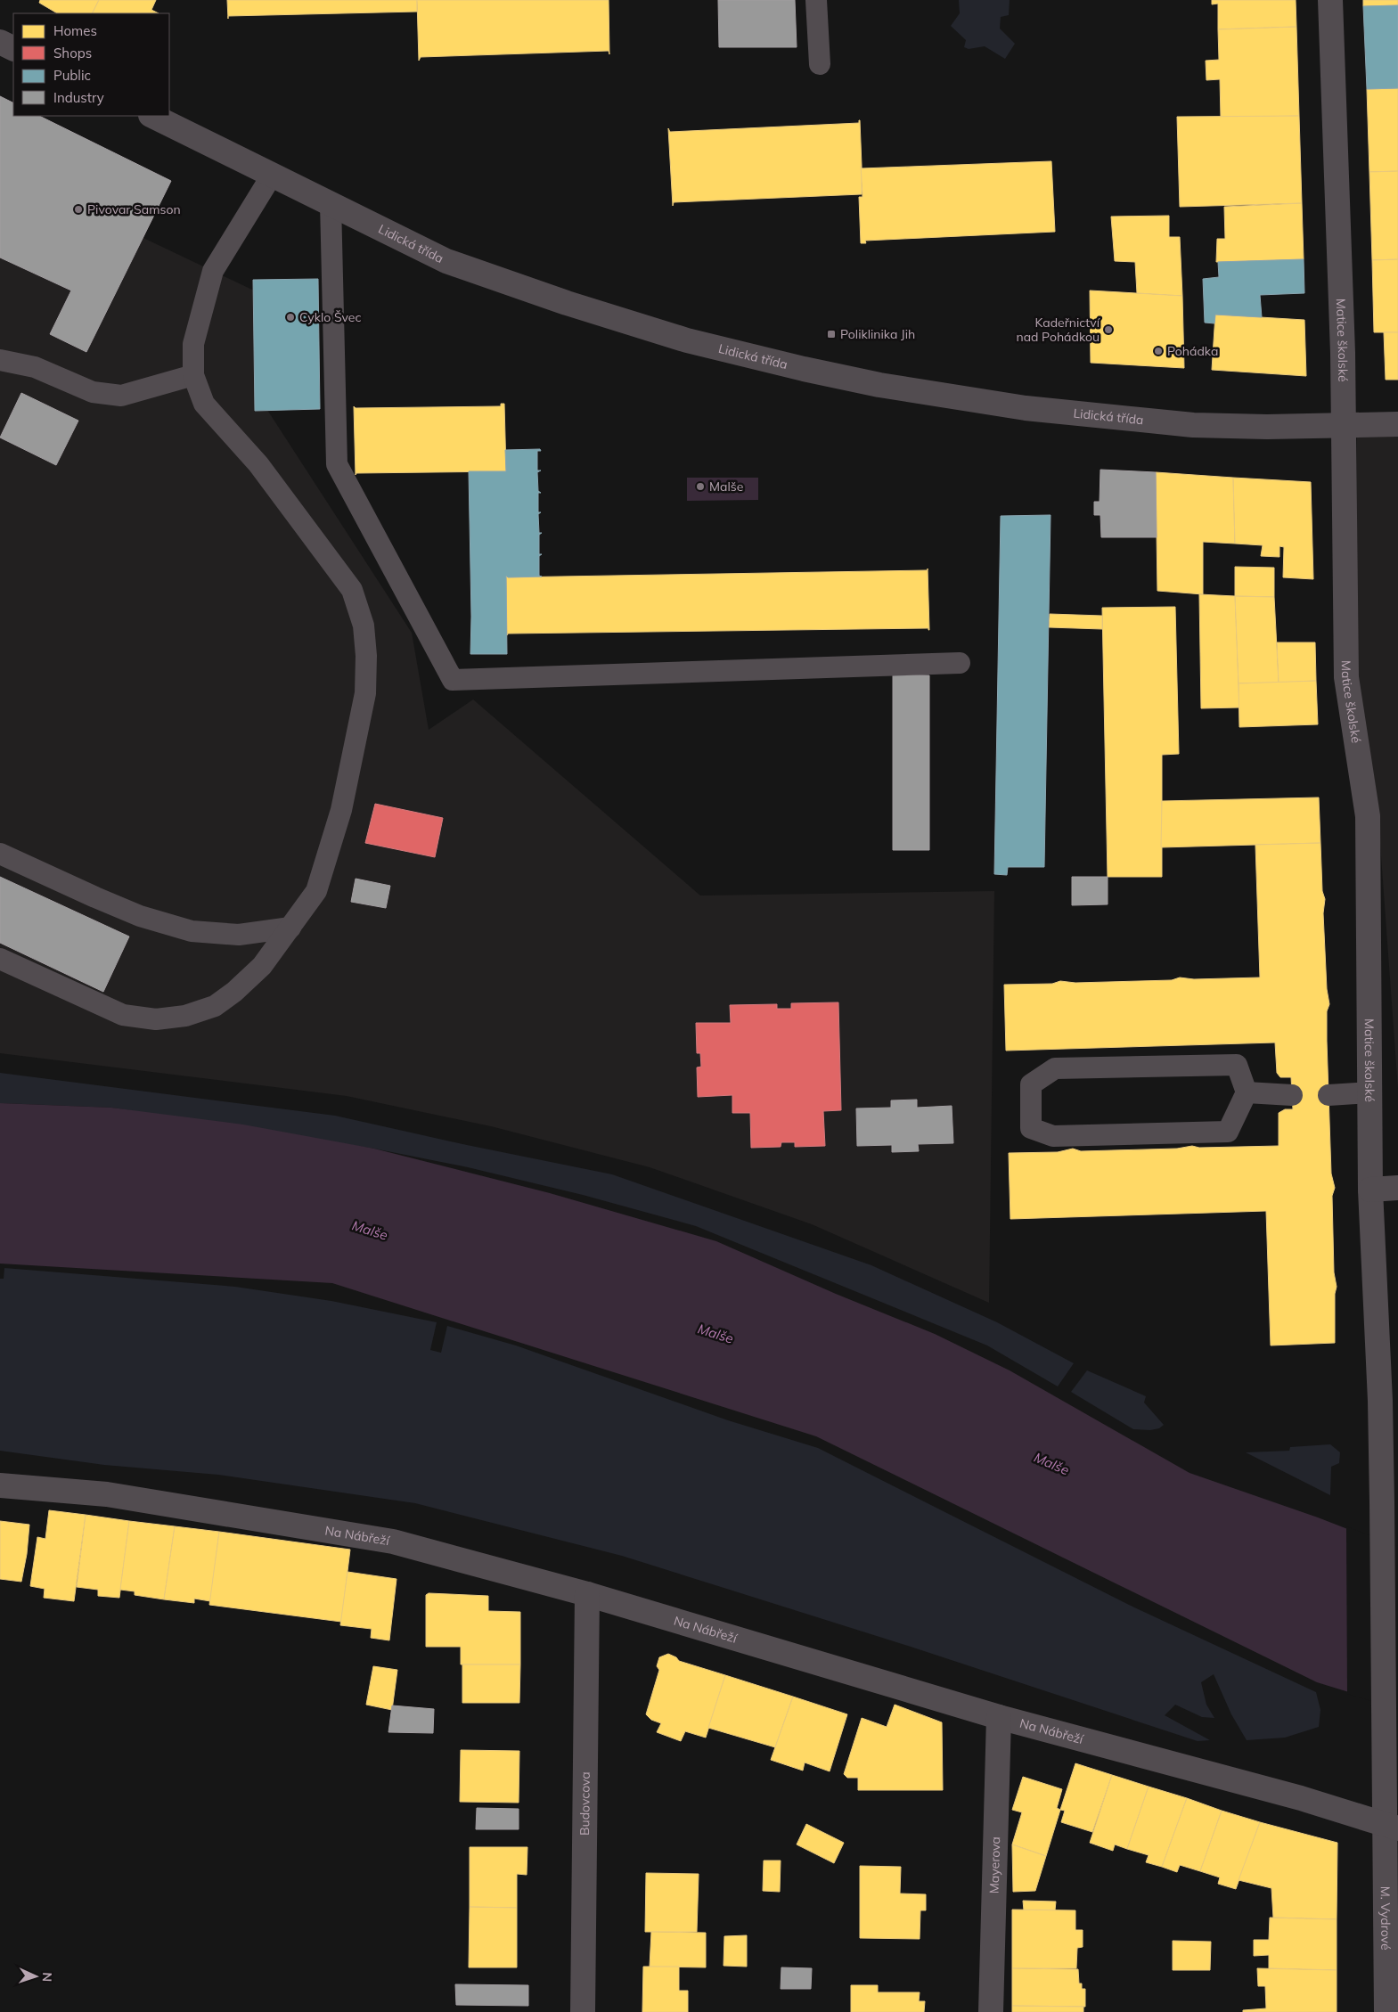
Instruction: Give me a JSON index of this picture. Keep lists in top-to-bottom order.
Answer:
{
  "streets": {
    "street": [
      "Lidická třída",
      "Matice školské",
      "Na Nábřeží",
      "Budovcova",
      "Mayerova",
      "M. Vydrové"
    ]
  },
  "crossings": [
    ["Lidická třída", "Matice školské"],
    ["Matice školské", "M. Vydrové"],
    ["Na Nábřeží", "Budovcova"],
    ["Na Nábřeží", "Mayerova"],
    ["Na Nábřeží", "M. Vydrové"]
  ],
  "water": ["Malše"],
  "places": {
    "other": [
      "Pivovar Samson",
      "Cyklo Švec",
      "Kadeřnictví nad Pohádkou",
      "Pohádka",
      "Malše"
    ],
    "transit": ["Poliklinika Jih"]
  },
  "legend": [
    "Homes",
    "Shops",
    "Public",
    "Industry"
  ],
  "north": "right"
}
